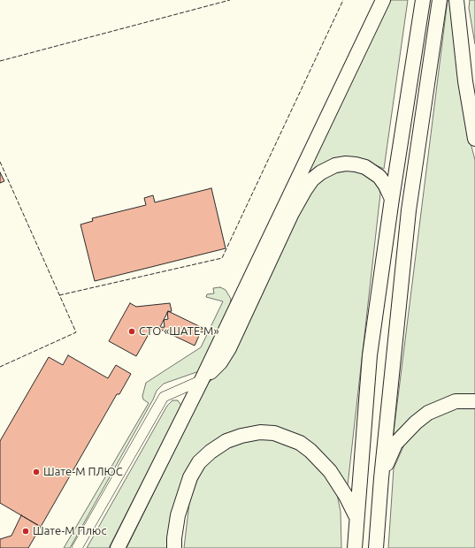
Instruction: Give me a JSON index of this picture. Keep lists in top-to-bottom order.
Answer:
{
  "places": ["СТО «ШАТЕ-М»", "Шате-М ПЛЮС", "Шате-М Плюс"]
}
